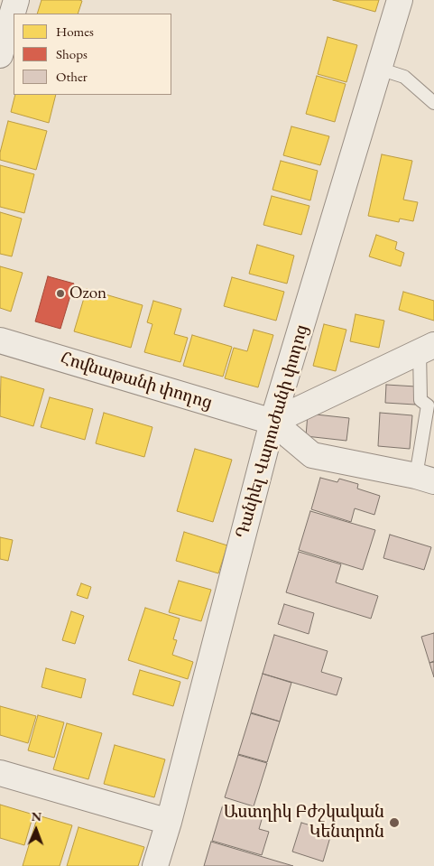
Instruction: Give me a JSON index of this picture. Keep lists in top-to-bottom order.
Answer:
{
  "streets": {
    "street": ["Հովնաթանի փողոց", "Դանիել Վարուժանի փողոց"]
  },
  "crossings": [
    ["Հովնաթանի փողոց", "Դանիել Վարուժանի փողոց"]
  ],
  "places": ["Ozon", "Աստղիկ Բժշկական Կենտրոն"],
  "legend": ["Homes", "Shops", "Other"],
  "north": "top"
}
